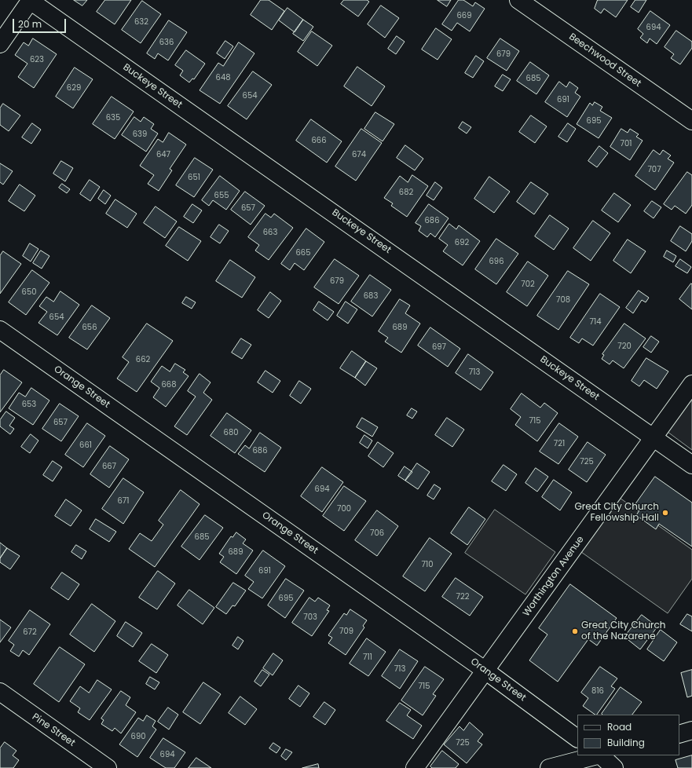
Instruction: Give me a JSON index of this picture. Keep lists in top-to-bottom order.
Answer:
{
  "streets": {
    "street": [
      "Beechwood Street",
      "Buckeye Street",
      "Orange Street",
      "Worthington Avenue",
      "Pine Street"
    ]
  },
  "crossings": [
    ["Buckeye Street", "Worthington Avenue"],
    ["Orange Street", "Worthington Avenue"]
  ],
  "places": ["Great City Church Fellowship Hall", "Great City Church of the Nazarene"],
  "house_numbers": [
    "669",
    "632",
    "694",
    "636",
    "679",
    "623",
    "648",
    "685",
    "629",
    "654",
    "691",
    "635",
    "695",
    "639",
    "666",
    "701",
    "647",
    "674",
    "707",
    "651",
    "682",
    "655",
    "657",
    "686",
    "663",
    "692",
    "665",
    "696",
    "679",
    "702",
    "650",
    "683",
    "708",
    "654",
    "714",
    "656",
    "689",
    "720",
    "697",
    "662",
    "713",
    "668",
    "653",
    "715",
    "657",
    "680",
    "721",
    "661",
    "686",
    "725",
    "667",
    "694",
    "671",
    "700",
    "706",
    "685",
    "689",
    "710",
    "691",
    "722",
    "695",
    "703",
    "709",
    "672",
    "711",
    "713",
    "715",
    "816",
    "690",
    "725",
    "694"
  ],
  "legend": ["Road", "Building"],
  "scale_bar": "20 m"
}
